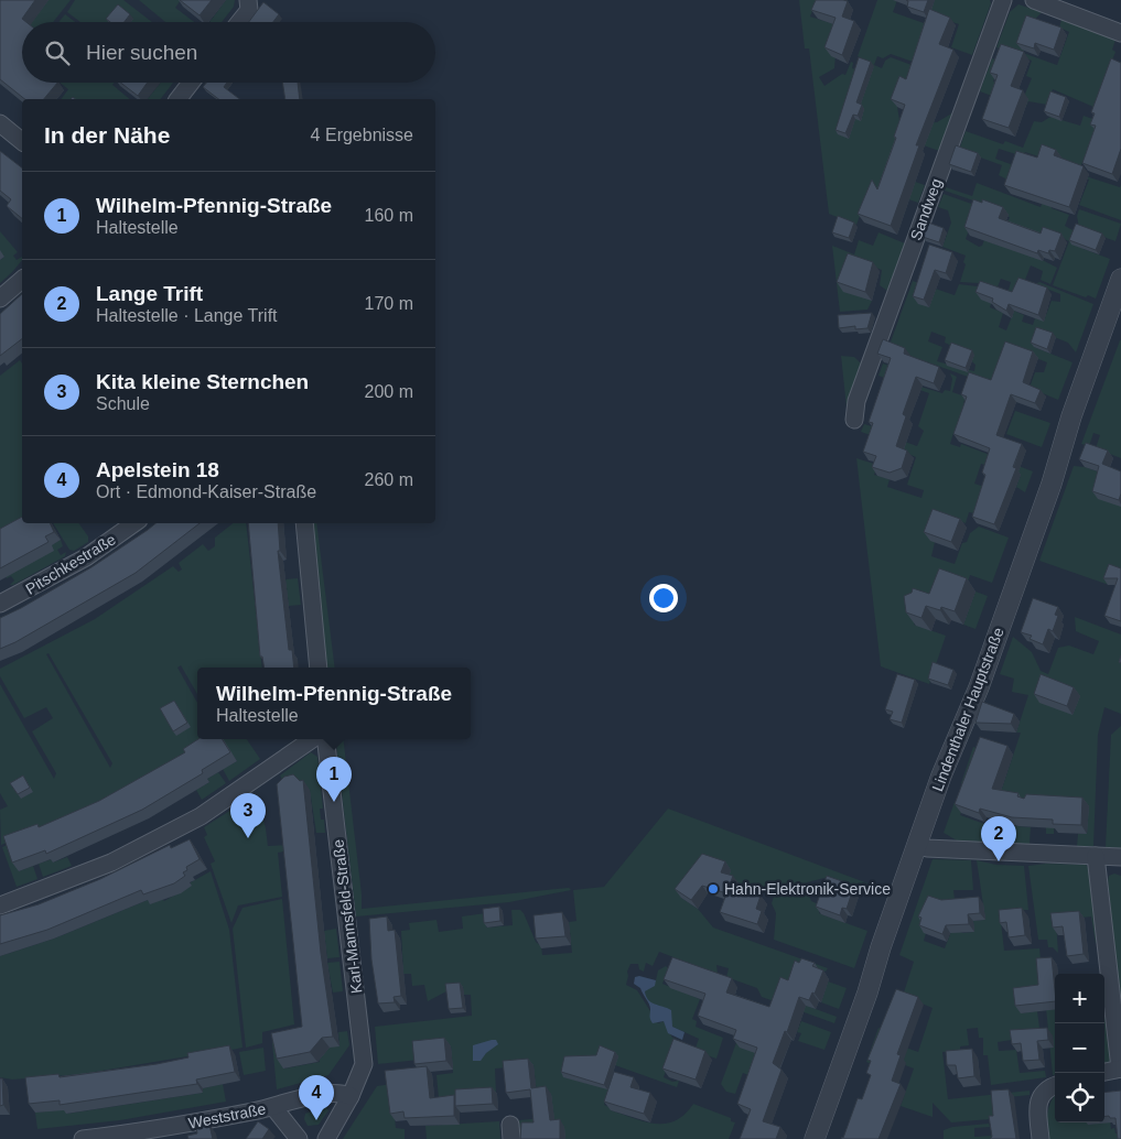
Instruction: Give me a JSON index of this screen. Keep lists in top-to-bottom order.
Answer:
{
  "streets": {
    "street": [
      "Sandweg",
      "Pitschkestraße",
      "Lindenthaler Hauptstraße",
      "Karl-Mannsfeld-Straße",
      "Weststraße"
    ]
  },
  "crossings": [
    ["Karl-Mannsfeld-Straße", "Weststraße"]
  ],
  "places": ["Hahn-Elektronik-Service"],
  "page": {
    "search": "Hier suchen",
    "heading": ["In der Nähe", "4 Ergebnisse"],
    "list": [
      {
        "mark": "1",
        "name": "Wilhelm-Pfennig-Straße",
        "note": "Haltestelle",
        "value": "160 m"
      },
      {
        "mark": "2",
        "name": "Lange Trift",
        "note": "Haltestelle · Lange Trift",
        "value": "170 m"
      },
      {
        "mark": "3",
        "name": "Kita kleine Sternchen",
        "note": "Schule",
        "value": "200 m"
      },
      {
        "mark": "4",
        "name": "Apelstein 18",
        "note": "Ort · Edmond-Kaiser-Straße",
        "value": "260 m"
      }
    ],
    "popup": ["Wilhelm-Pfennig-Straße", "Haltestelle"],
    "pins": [
      "1",
      "3",
      "2",
      "4"
    ],
    "map_buttons": ["+", "−"]
  }
}
